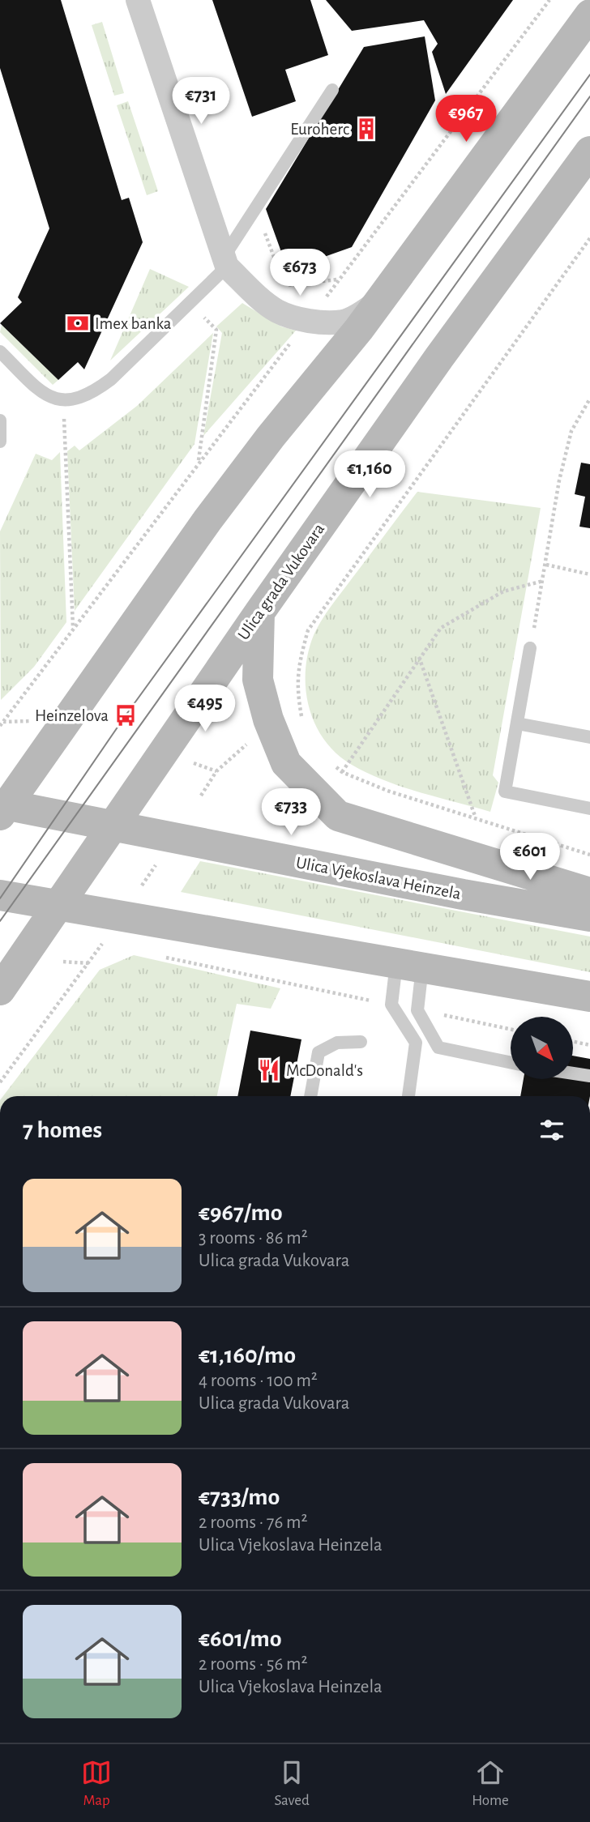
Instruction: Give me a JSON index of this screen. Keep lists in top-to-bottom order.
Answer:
{
  "streets": {
    "main road": ["Ulica grada Vukovara", "Ulica Vjekoslava Heinzela"]
  },
  "crossings": [
    ["Ulica grada Vukovara", "Ulica Vjekoslava Heinzela"]
  ],
  "places": {
    "building": ["Euroherc"],
    "bank": ["Imex banka"],
    "bus stop": ["Heinzelova"],
    "restaurant": ["McDonald's"]
  },
  "north": "bottom right",
  "page": {
    "price": [
      "€731",
      "€967",
      "€673",
      "€1,160",
      "€495",
      "€733",
      "€601"
    ],
    "heading": "7 homes",
    "list": [
      {
        "name": "€967/mo",
        "note": "3 rooms · 86 m² · Ulica grada Vukovara"
      },
      {
        "name": "€1,160/mo",
        "note": "4 rooms · 100 m² · Ulica grada Vukovara"
      },
      {
        "name": "€733/mo",
        "note": "2 rooms · 76 m² · Ulica Vjekoslava Heinzela"
      },
      {
        "name": "€601/mo",
        "note": "2 rooms · 56 m² · Ulica Vjekoslava Heinzela"
      }
    ],
    "tabs": ["Map", "Saved", "Home"]
  }
}
